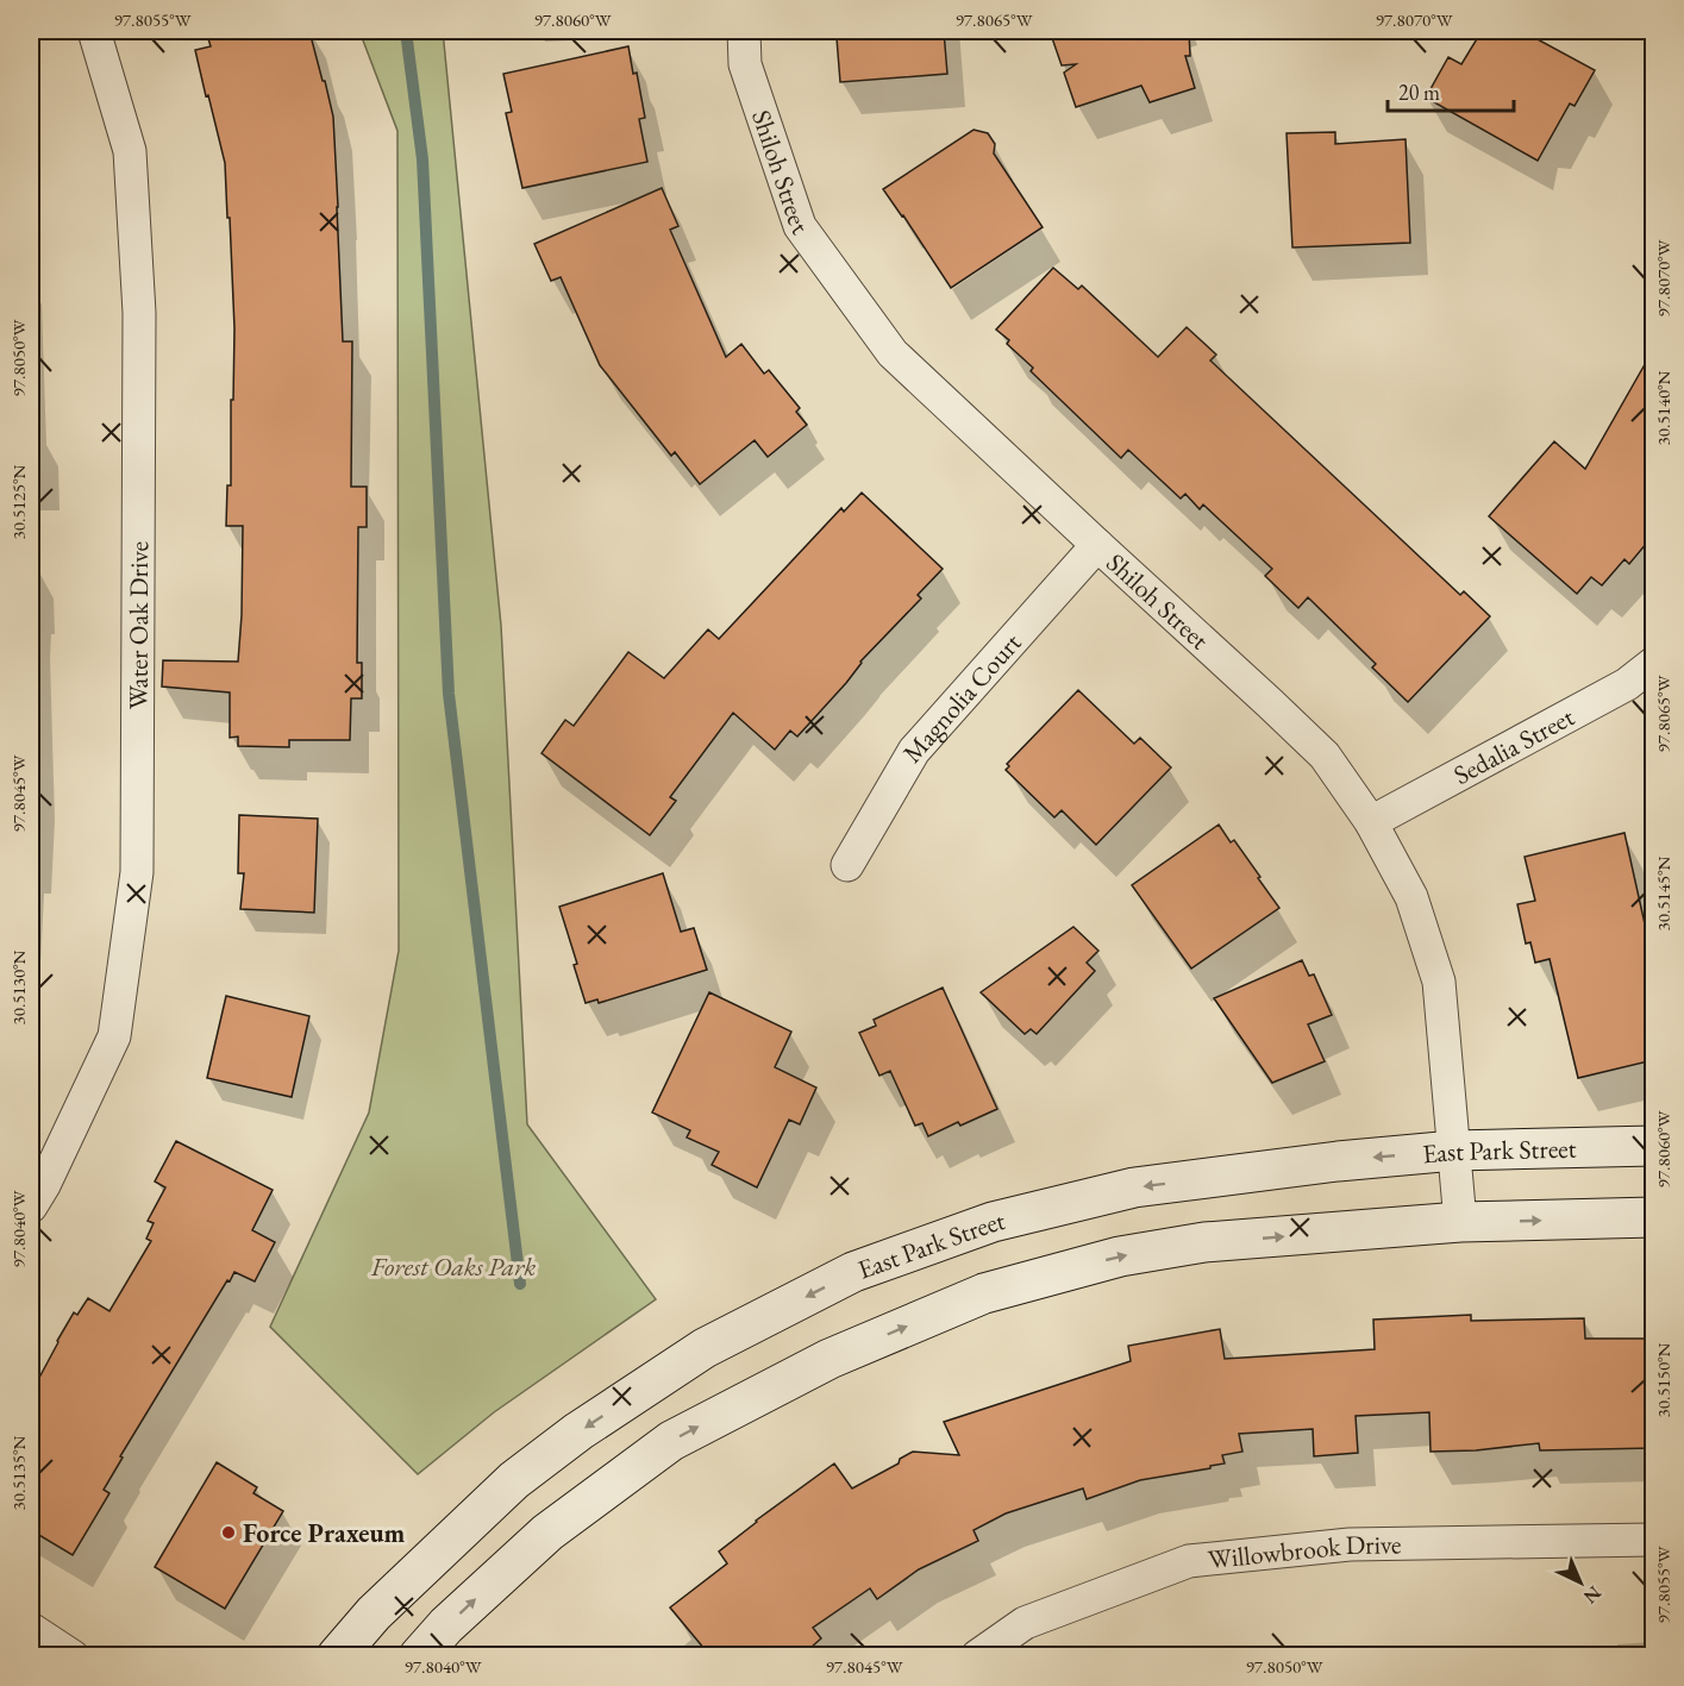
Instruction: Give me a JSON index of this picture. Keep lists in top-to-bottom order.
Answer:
{
  "streets": {
    "street": [
      "Shiloh Street",
      "Water Oak Drive",
      "Magnolia Court",
      "Sedalia Street",
      "East Park Street",
      "Willowbrook Drive"
    ]
  },
  "crossings": [
    ["Shiloh Street", "Magnolia Court"],
    ["Shiloh Street", "Sedalia Street"],
    ["Shiloh Street", "East Park Street"]
  ],
  "parks": ["Forest Oaks Park"],
  "places": ["Force Praxeum"],
  "scale_bar": "20 m",
  "north": "bottom right",
  "coordinates": [
    "97.8055°W",
    "97.8060°W",
    "97.8065°W",
    "97.8070°W",
    "97.8050°W",
    "30.5140°N",
    "30.5125°N",
    "97.8045°W",
    "30.5145°N",
    "30.5130°N",
    "97.8040°W",
    "30.5150°N",
    "30.5135°N"
  ]
}
